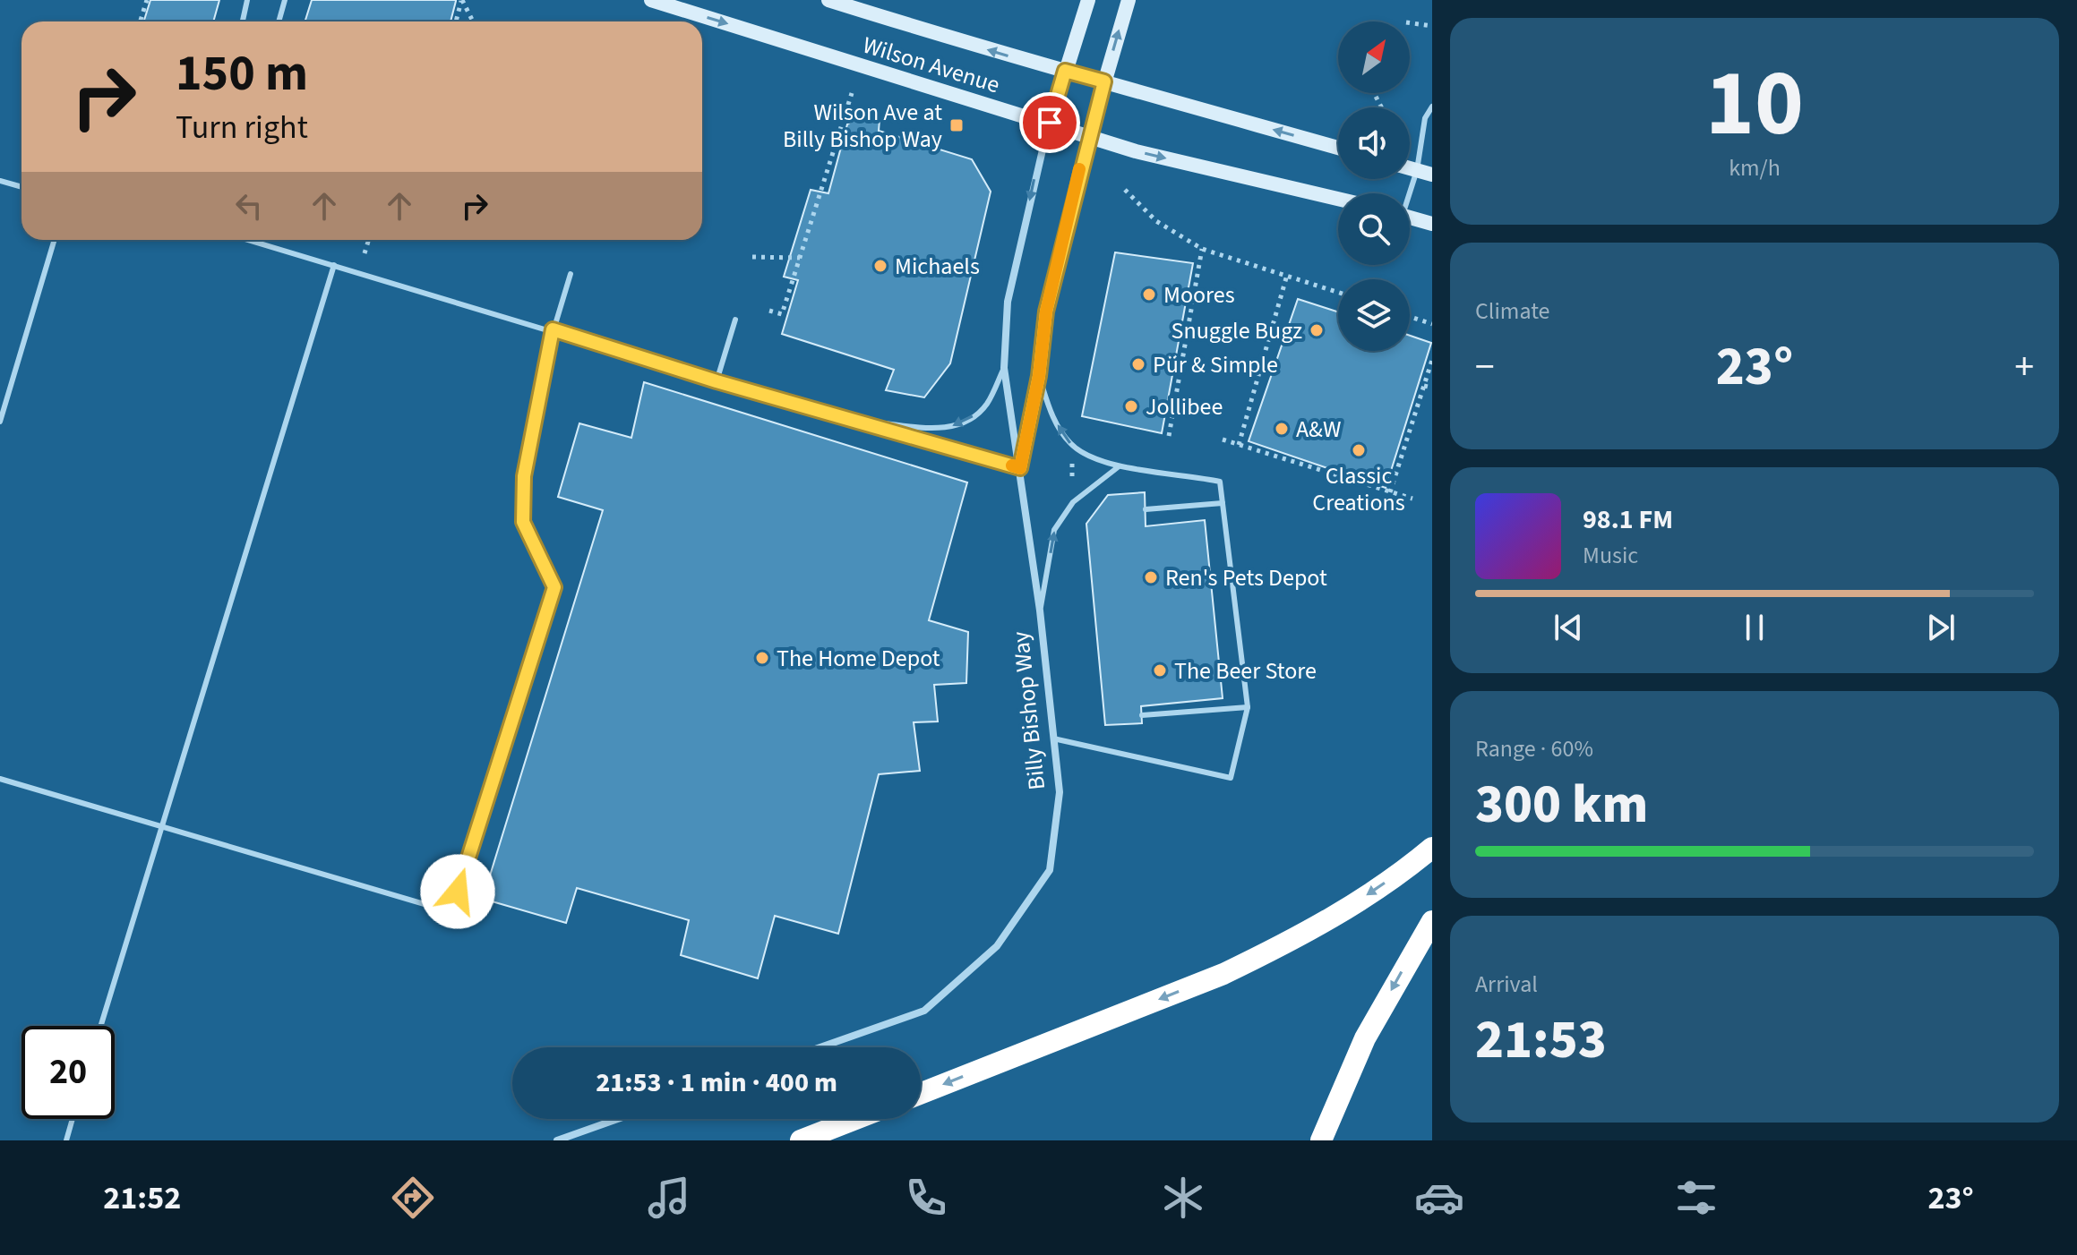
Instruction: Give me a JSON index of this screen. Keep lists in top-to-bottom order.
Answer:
{
  "streets": {
    "main road": ["Wilson Avenue", "Billy Bishop Way"]
  },
  "crossings": [
    ["Wilson Avenue", "Billy Bishop Way"]
  ],
  "places": {
    "transit": ["Wilson Ave at Billy Bishop Way"],
    "other": [
      "Michaels",
      "Moores",
      "Snuggle Bugz",
      "Pür & Simple",
      "Jollibee",
      "A&W",
      "Classic Creations",
      "Ren's Pets Depot",
      "The Home Depot",
      "The Beer Store"
    ]
  },
  "north": "top right",
  "page": {
    "tile": [
      ["10", "km/h"],
      "Climate",
      ["Range · 60%", "300 km"],
      ["Arrival", "21:53"]
    ],
    "turn": ["150 m", "Turn right"],
    "heat": ["−", "23°", "+"],
    "song": ["98.1 FM", "Music"],
    "limit": "20",
    "trip": "21:53 · 1 min · 400 m",
    "tabs": ["21:52", "23°"]
  }
}
